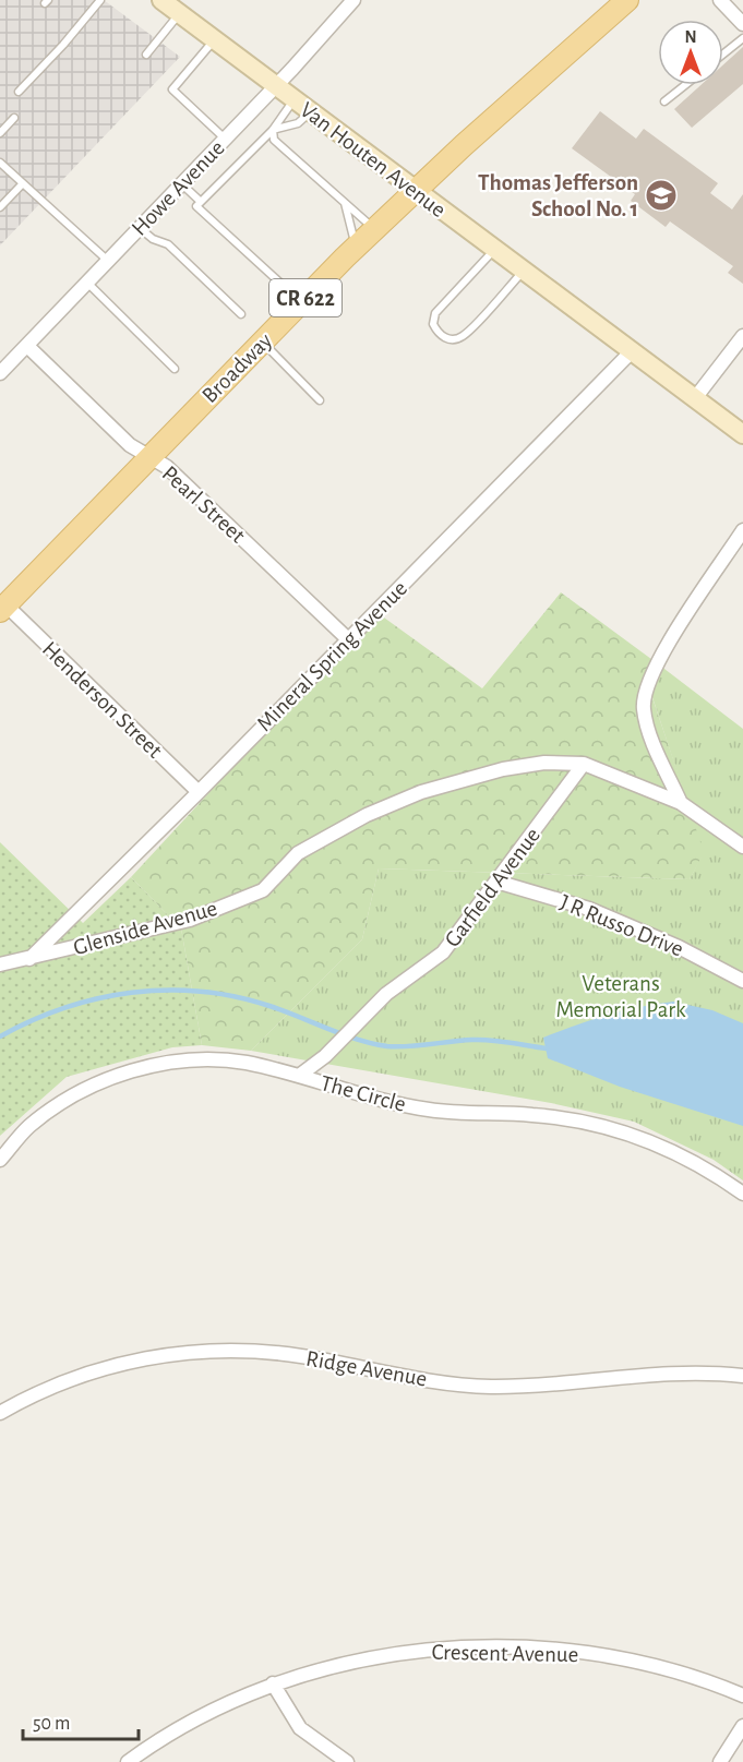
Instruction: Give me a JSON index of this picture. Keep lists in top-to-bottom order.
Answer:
{
  "streets": {
    "main road": ["Van Houten Avenue", "CR 622", "Broadway"],
    "street": [
      "Howe Avenue",
      "Pearl Street",
      "Mineral Spring Avenue",
      "Henderson Street",
      "Garfield Avenue",
      "J R Russo Drive",
      "Glenside Avenue",
      "The Circle",
      "Ridge Avenue",
      "Crescent Avenue"
    ]
  },
  "crossings": [
    ["Van Houten Avenue", "Howe Avenue"],
    ["Van Houten Avenue", "Broadway"],
    ["Van Houten Avenue", "Mineral Spring Avenue"],
    ["Howe Avenue", "Pearl Street"],
    ["Broadway", "Pearl Street"],
    ["Broadway", "Henderson Street"],
    ["Pearl Street", "Mineral Spring Avenue"],
    ["Mineral Spring Avenue", "Henderson Street"],
    ["Mineral Spring Avenue", "Glenside Avenue"],
    ["Garfield Avenue", "J R Russo Drive"],
    ["Garfield Avenue", "Glenside Avenue"],
    ["Garfield Avenue", "The Circle"]
  ],
  "parks": ["Veterans Memorial Park"],
  "places": {
    "school or university": ["Thomas Jefferson School No. 1"]
  },
  "scale_bar": "50 m",
  "north": "top"
}
